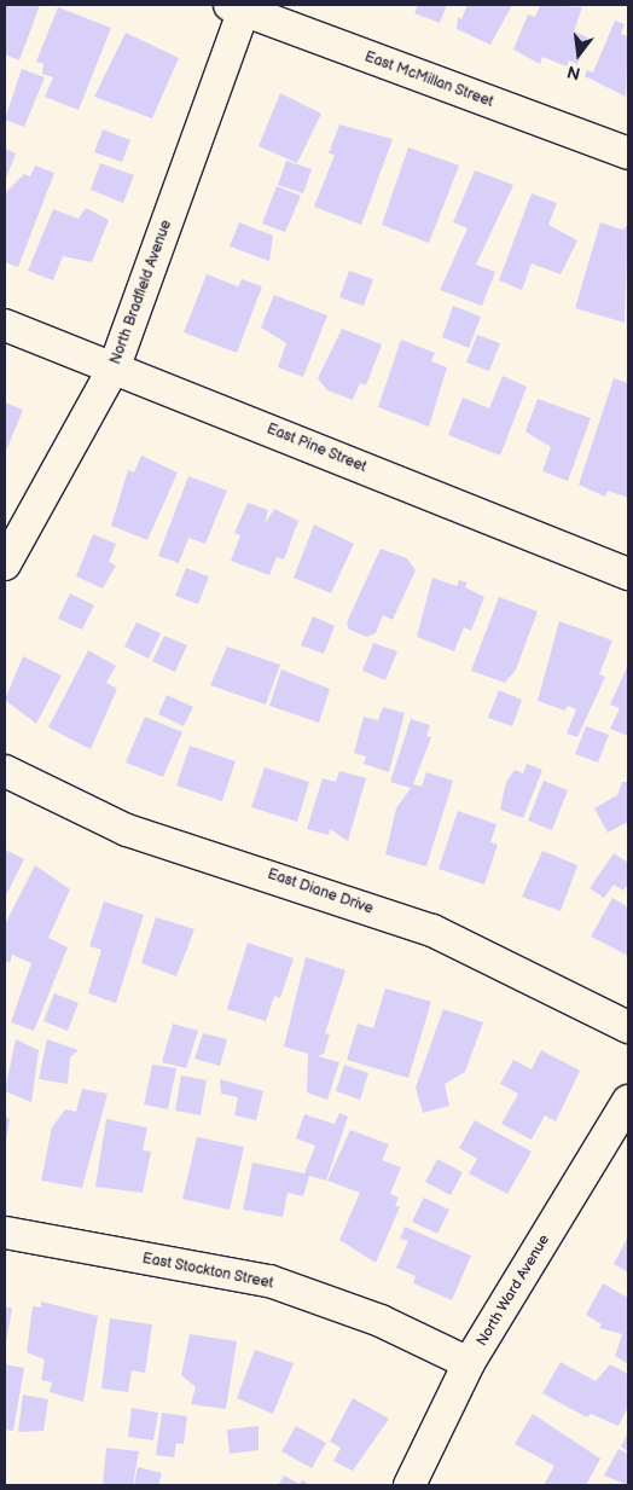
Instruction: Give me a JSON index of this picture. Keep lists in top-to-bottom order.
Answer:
{
  "streets": {
    "street": [
      "East McMillan Street",
      "North Bradfield Avenue",
      "East Pine Street",
      "East Diane Drive",
      "East Stockton Street",
      "North Ward Avenue"
    ]
  },
  "crossings": [
    ["East McMillan Street", "North Bradfield Avenue"],
    ["North Bradfield Avenue", "East Pine Street"],
    ["East Stockton Street", "North Ward Avenue"]
  ],
  "north": "bottom"
}
